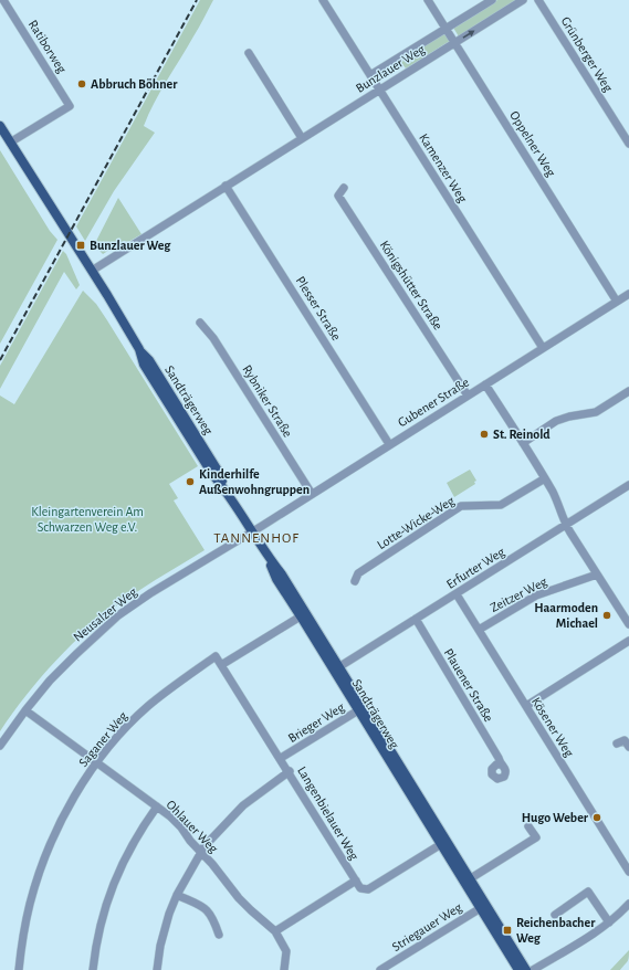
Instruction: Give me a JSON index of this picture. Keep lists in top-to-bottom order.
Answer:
{
  "streets": {
    "main road": ["Sandträgerweg"],
    "street": [
      "Ratiborweg",
      "Grünberger Weg",
      "Bunzlauer Weg",
      "Oppelner Weg",
      "Kamenzer Weg",
      "Königshütter Straße",
      "Plesser Straße",
      "Rybniker Straße",
      "Gubener Straße",
      "Lotte-Wicke-Weg",
      "Erfurter Weg",
      "Zeitzer Weg",
      "Neusalzer Weg",
      "Plauener Straße",
      "Brieger Weg",
      "Kösener Weg",
      "Saganer Weg",
      "Langenbielauer Weg",
      "Ohlauer Weg",
      "Striegauer Weg"
    ]
  },
  "crossings": [
    ["Ratiborweg", "Sandträgerweg"],
    ["Bunzlauer Weg", "Oppelner Weg"],
    ["Bunzlauer Weg", "Kamenzer Weg"],
    ["Bunzlauer Weg", "Plesser Straße"],
    ["Bunzlauer Weg", "Sandträgerweg"],
    ["Oppelner Weg", "Gubener Straße"],
    ["Kamenzer Weg", "Gubener Straße"],
    ["Königshütter Straße", "Gubener Straße"],
    ["Plesser Straße", "Gubener Straße"],
    ["Sandträgerweg", "Gubener Straße"],
    ["Sandträgerweg", "Erfurter Weg"],
    ["Sandträgerweg", "Neusalzer Weg"],
    ["Sandträgerweg", "Brieger Weg"],
    ["Sandträgerweg", "Langenbielauer Weg"],
    ["Sandträgerweg", "Striegauer Weg"],
    ["Rybniker Straße", "Gubener Straße"],
    ["Gubener Straße", "Neusalzer Weg"],
    ["Erfurter Weg", "Plauener Straße"],
    ["Erfurter Weg", "Kösener Weg"],
    ["Zeitzer Weg", "Kösener Weg"],
    ["Neusalzer Weg", "Ohlauer Weg"],
    ["Brieger Weg", "Langenbielauer Weg"],
    ["Saganer Weg", "Langenbielauer Weg"],
    ["Saganer Weg", "Ohlauer Weg"]
  ],
  "districts": ["TANNENHOF"],
  "parks": ["Kleingartenverein Am Schwarzen Weg e.V."],
  "places": {
    "other": [
      "Abbruch Böhner",
      "St. Reinold",
      "Kinderhilfe Außenwohngruppen",
      "Haarmoden Michael",
      "Hugo Weber"
    ],
    "transit": ["Bunzlauer Weg", "Reichenbacher Weg"]
  }
}
